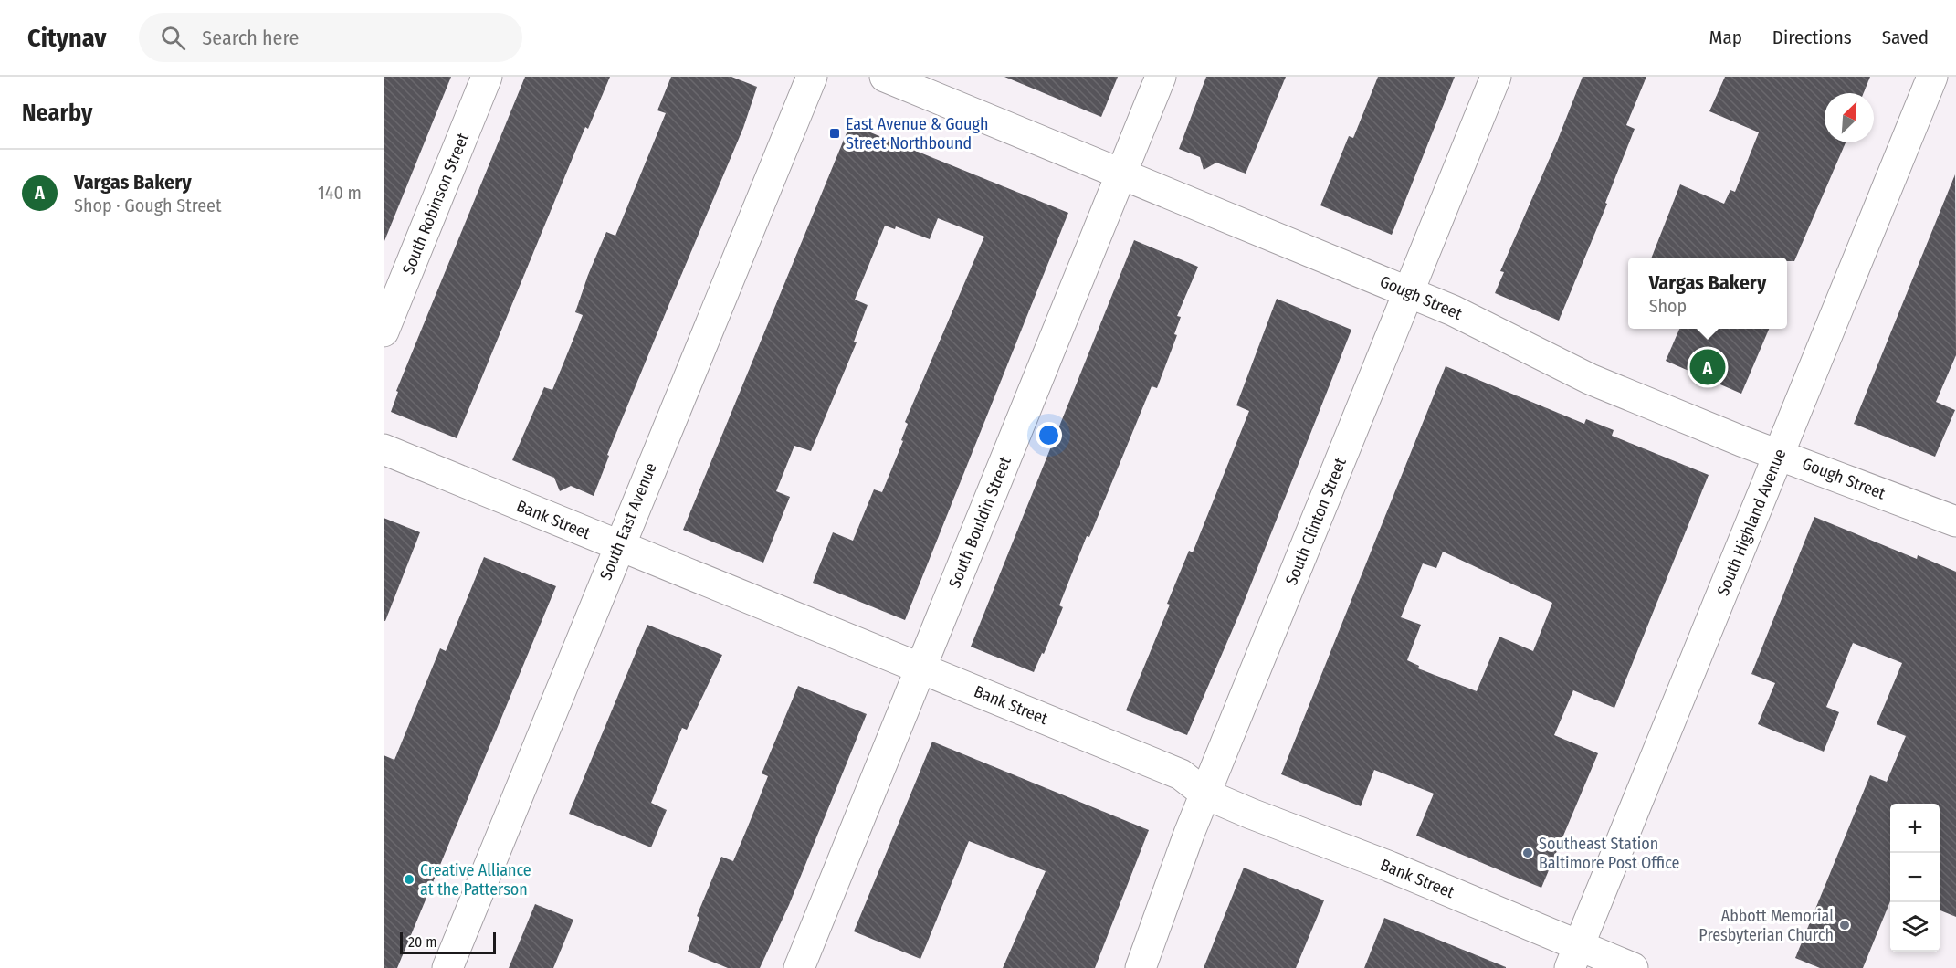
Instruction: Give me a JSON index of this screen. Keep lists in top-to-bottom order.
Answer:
{
  "streets": {
    "street": [
      "South Robinson Street",
      "Gough Street",
      "Bank Street",
      "South East Avenue",
      "South Clinton Street",
      "South Bouldin Street",
      "South Highland Avenue"
    ]
  },
  "crossings": [
    ["Gough Street", "South Clinton Street"],
    ["Gough Street", "South Bouldin Street"],
    ["Gough Street", "South Highland Avenue"],
    ["Bank Street", "South East Avenue"],
    ["Bank Street", "South Clinton Street"],
    ["Bank Street", "South Bouldin Street"],
    ["Bank Street", "South Highland Avenue"]
  ],
  "places": {
    "transit": ["East Avenue & Gough Street Northbound"],
    "other": ["Southeast Station Baltimore Post Office", "Creative Alliance at the Patterson", "Abbott Memorial Presbyterian Church"]
  },
  "scale_bar": "20 m",
  "north": "top right",
  "page": {
    "header": "Citynav",
    "search": "Search here",
    "nav": ["Map", "Directions", "Saved"],
    "heading": "Nearby",
    "list": [
      {
        "mark": "A",
        "name": "Vargas Bakery",
        "note": "Shop · Gough Street",
        "value": "140 m"
      }
    ],
    "popup": ["Vargas Bakery", "Shop"],
    "pins": "A",
    "map_buttons": ["+", "−"],
    "scale": "20 m"
  }
}
